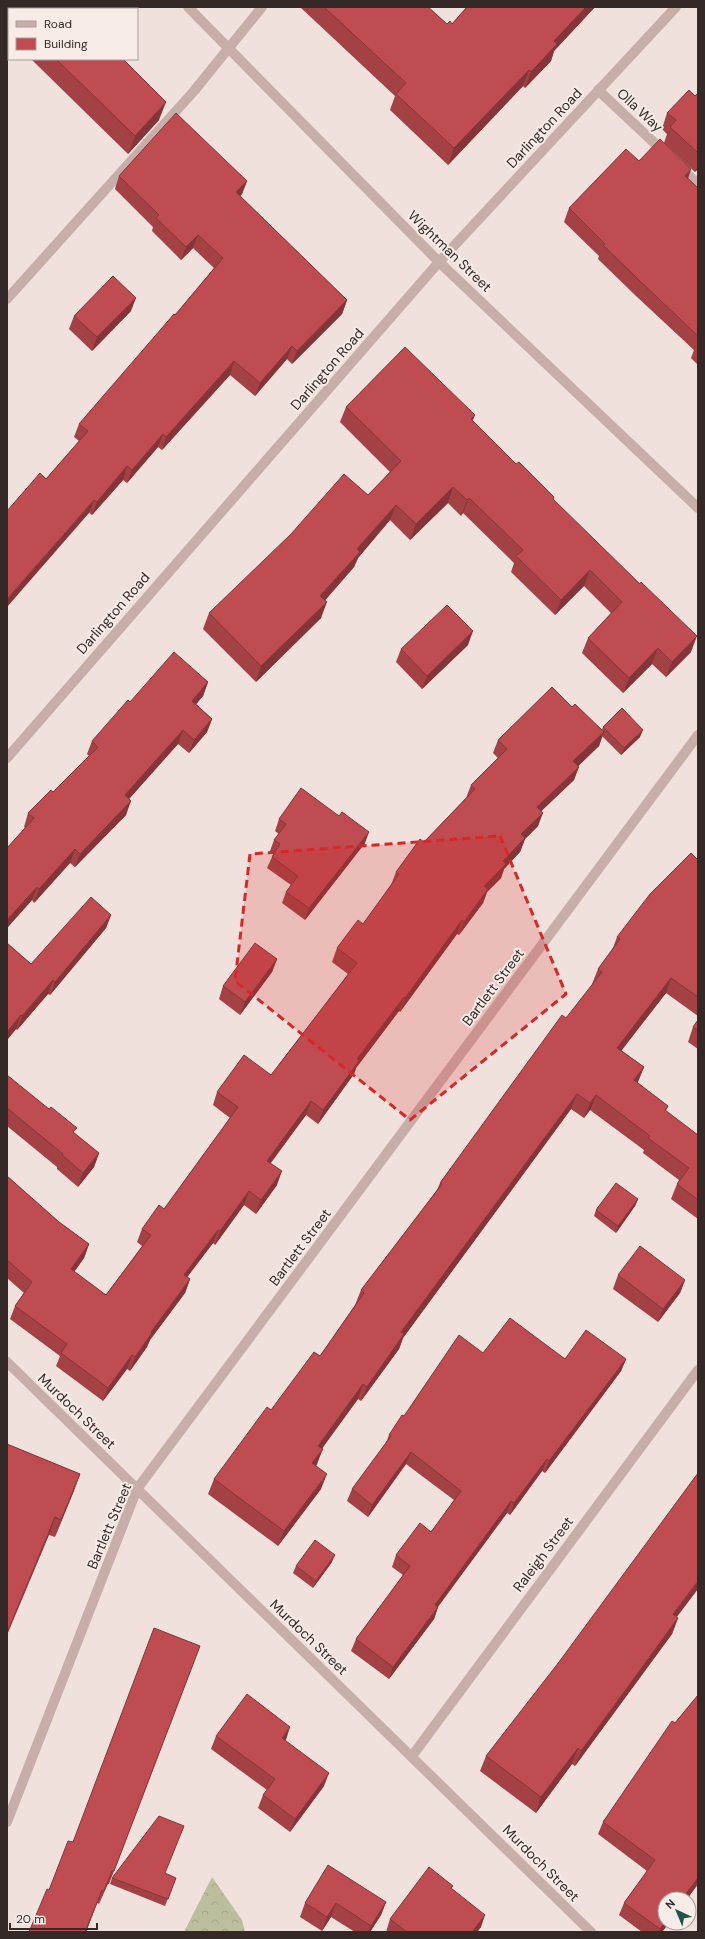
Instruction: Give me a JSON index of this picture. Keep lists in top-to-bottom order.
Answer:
{
  "streets": {
    "street": [
      "Olla Way",
      "Darlington Road",
      "Wightman Street",
      "Bartlett Street",
      "Murdoch Street",
      "Raleigh Street"
    ]
  },
  "crossings": [
    ["Olla Way", "Darlington Road"],
    ["Darlington Road", "Wightman Street"],
    ["Bartlett Street", "Murdoch Street"],
    ["Murdoch Street", "Raleigh Street"]
  ],
  "legend": ["Road", "Building"],
  "scale_bar": "20 m",
  "north": "top left"
}
